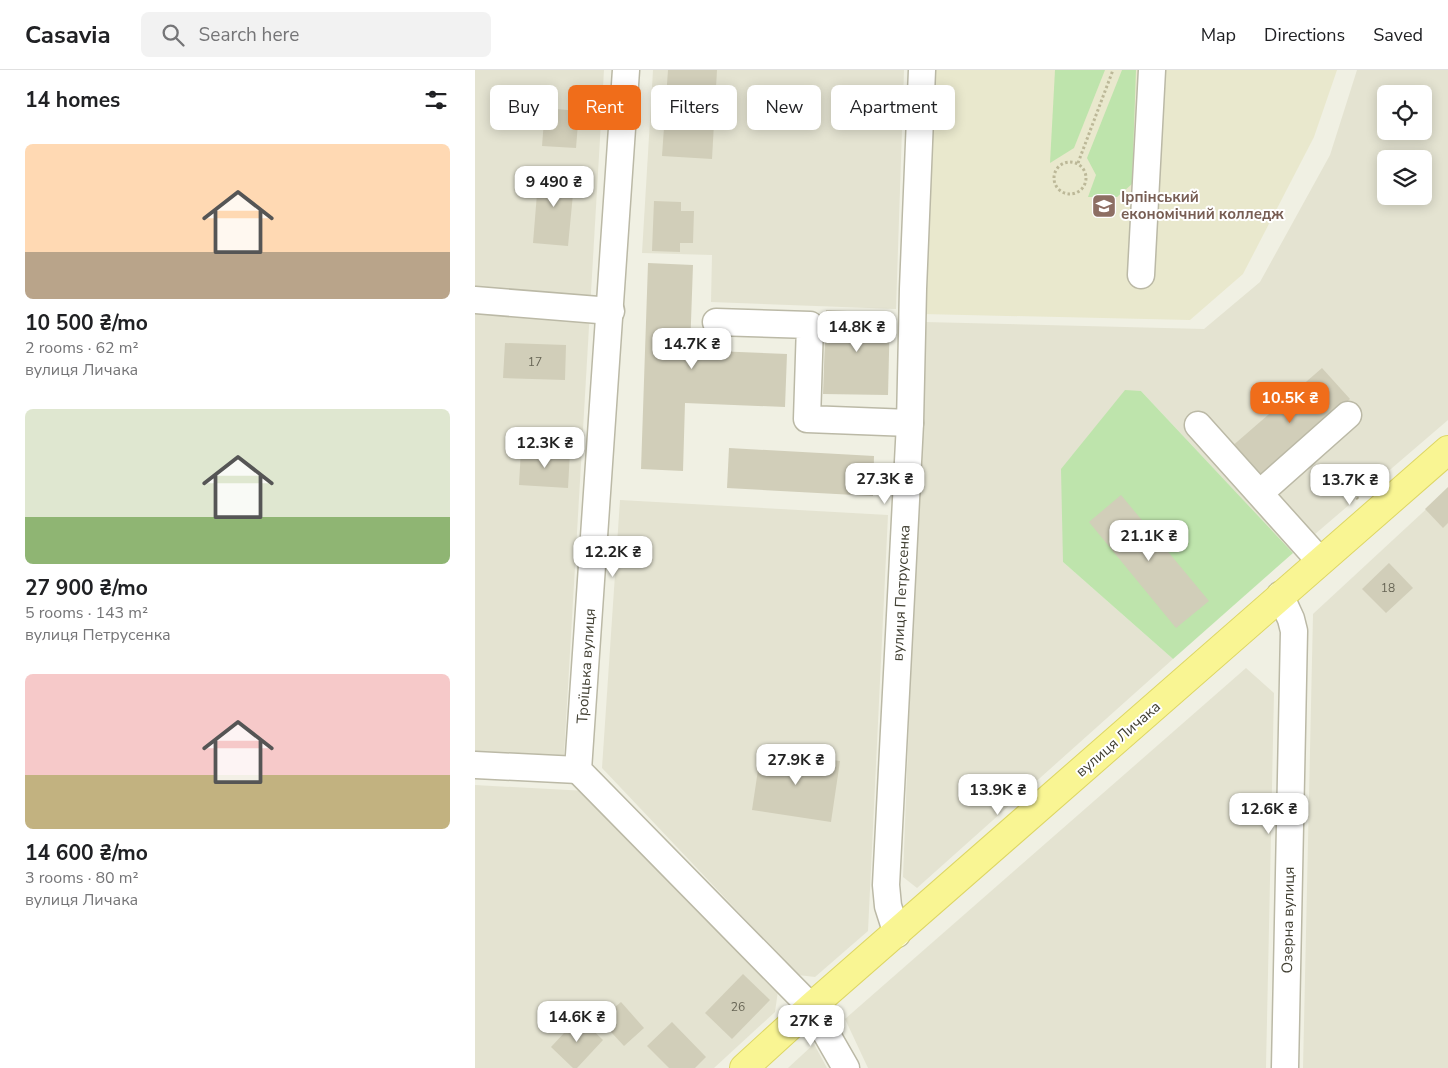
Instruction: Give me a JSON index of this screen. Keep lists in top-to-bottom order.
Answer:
{
  "streets": {
    "main road": ["вулиця Личака"],
    "street": ["вулиця Петрусенка", "Троїцька вулиця", "Озерна вулиця"]
  },
  "crossings": [
    ["вулиця Петрусенка", "вулиця Личака"],
    ["вулиця Личака", "Озерна вулиця"]
  ],
  "places": {
    "school or university": ["Ірпінський економічний колледж"]
  },
  "house_numbers": ["17", "18", "26"],
  "page": {
    "header": "Casavia",
    "search": "Search here",
    "nav": ["Map", "Directions", "Saved"],
    "heading": "14 homes",
    "chip": [
      "Buy",
      "Rent",
      "Filters",
      "New",
      "Apartment"
    ],
    "list": [
      {
        "name": "10 500 ₴/mo",
        "note": "2 rooms · 62 m² · вулиця Личака"
      },
      {
        "name": "27 900 ₴/mo",
        "note": "5 rooms · 143 m² · вулиця Петрусенка"
      },
      {
        "name": "14 600 ₴/mo",
        "note": "3 rooms · 80 m² · вулиця Личака"
      }
    ],
    "price": [
      "9 490 ₴",
      "14.8K ₴",
      "14.7K ₴",
      "10.5K ₴",
      "12.3K ₴",
      "27.3K ₴",
      "13.7K ₴",
      "21.1K ₴",
      "12.2K ₴",
      "27.9K ₴",
      "13.9K ₴",
      "12.6K ₴",
      "14.6K ₴",
      "27K ₴"
    ]
  }
}
